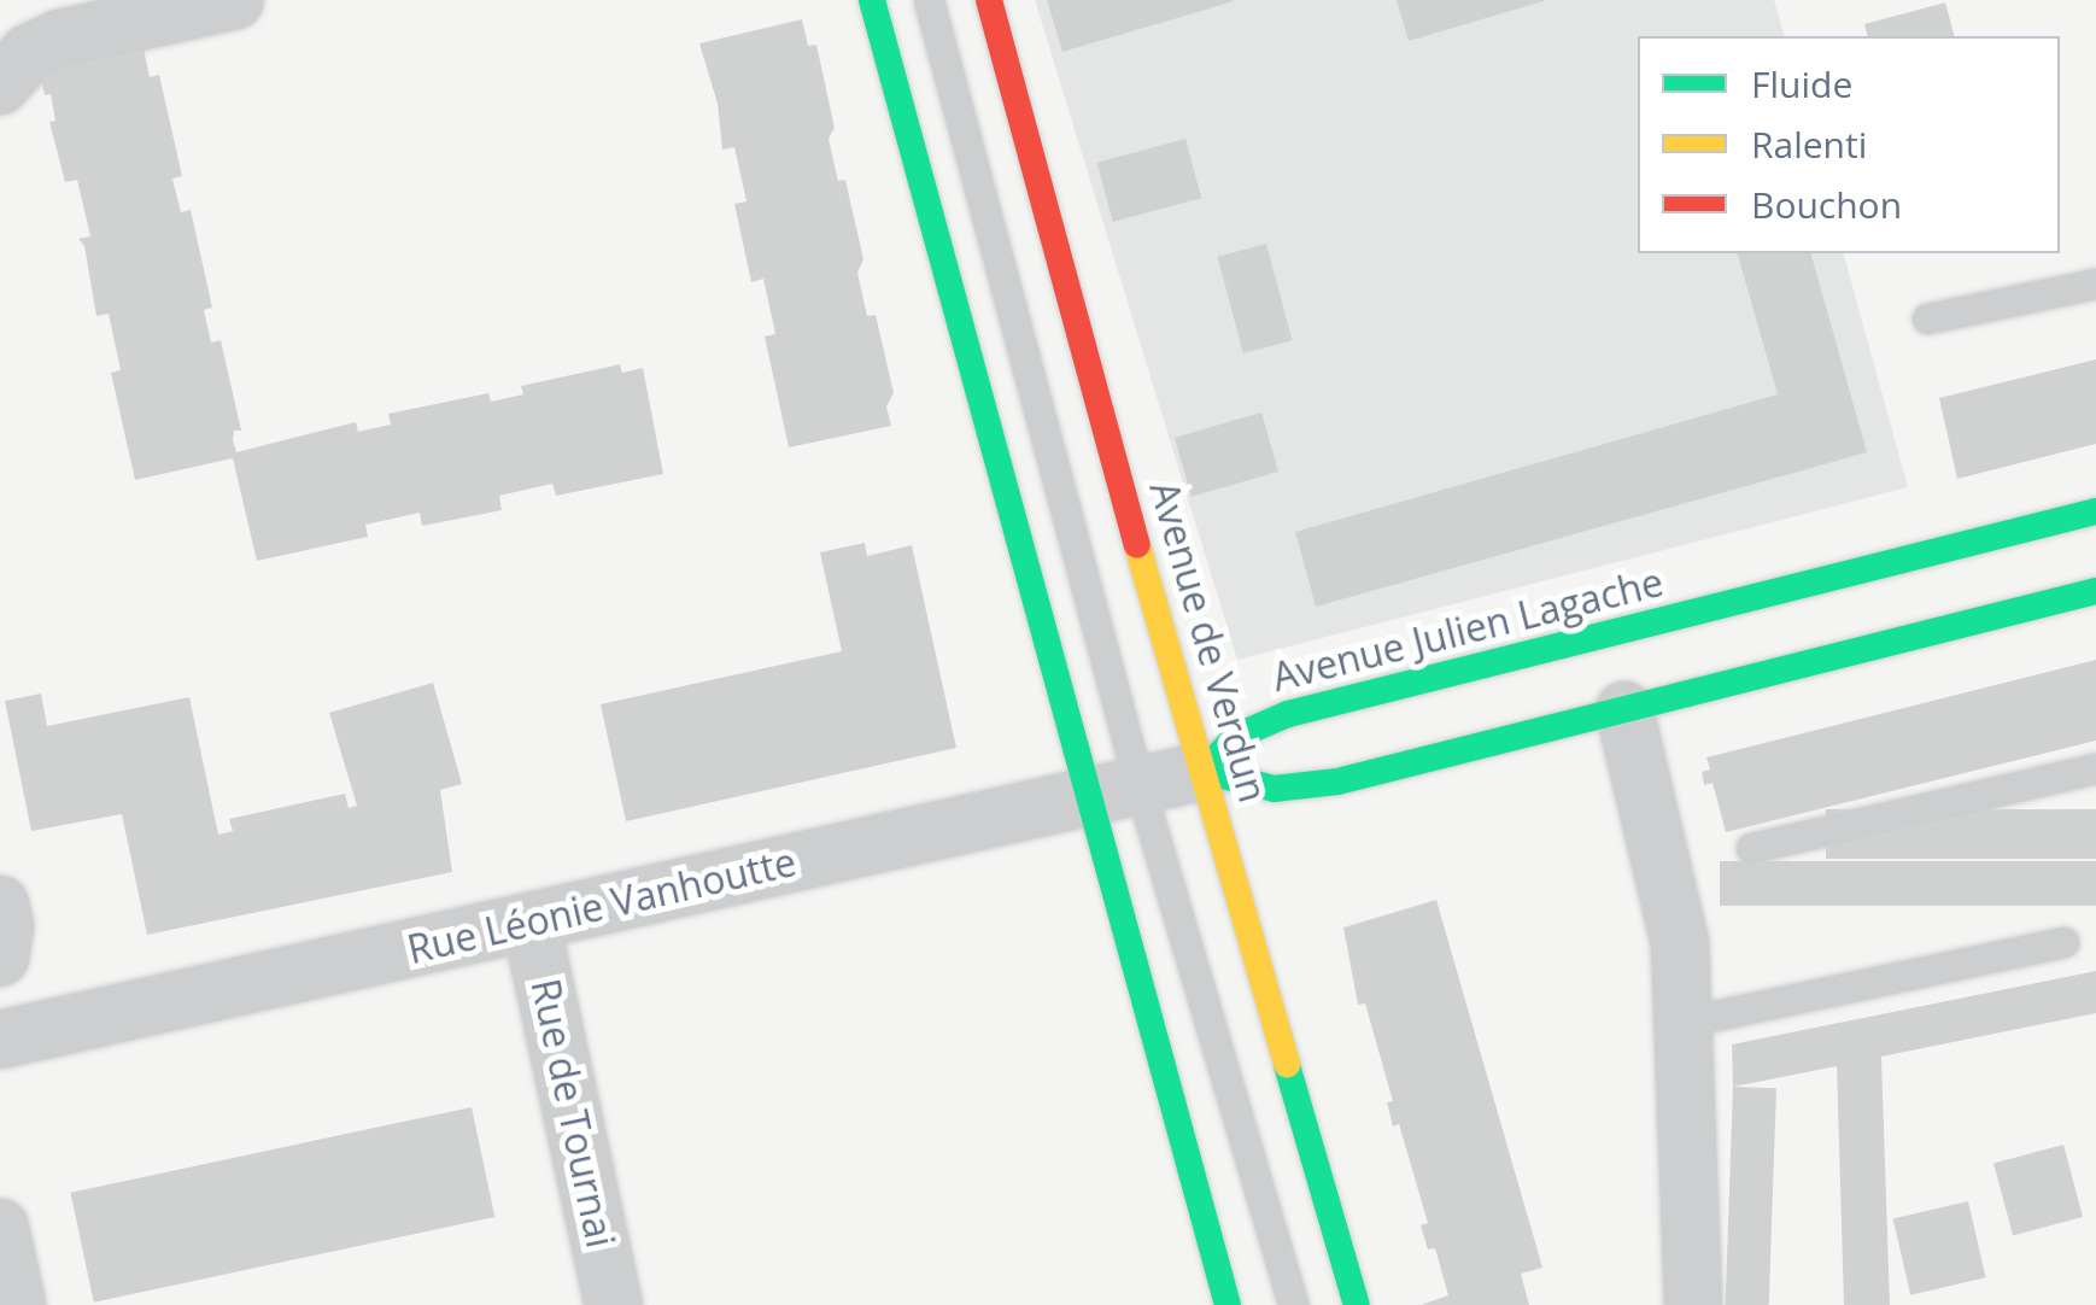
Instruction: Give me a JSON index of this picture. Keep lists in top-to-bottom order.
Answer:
{
  "streets": {
    "street": [
      "Avenue Julien Lagache",
      "Avenue de Verdun",
      "Rue Léonie Vanhoutte",
      "Rue de Tournai"
    ]
  },
  "crossings": [
    ["Avenue Julien Lagache", "Avenue de Verdun"],
    ["Avenue Julien Lagache", "Rue Léonie Vanhoutte"],
    ["Avenue de Verdun", "Rue Léonie Vanhoutte"],
    ["Rue Léonie Vanhoutte", "Rue de Tournai"]
  ],
  "legend": ["Fluide", "Ralenti", "Bouchon"]
}
